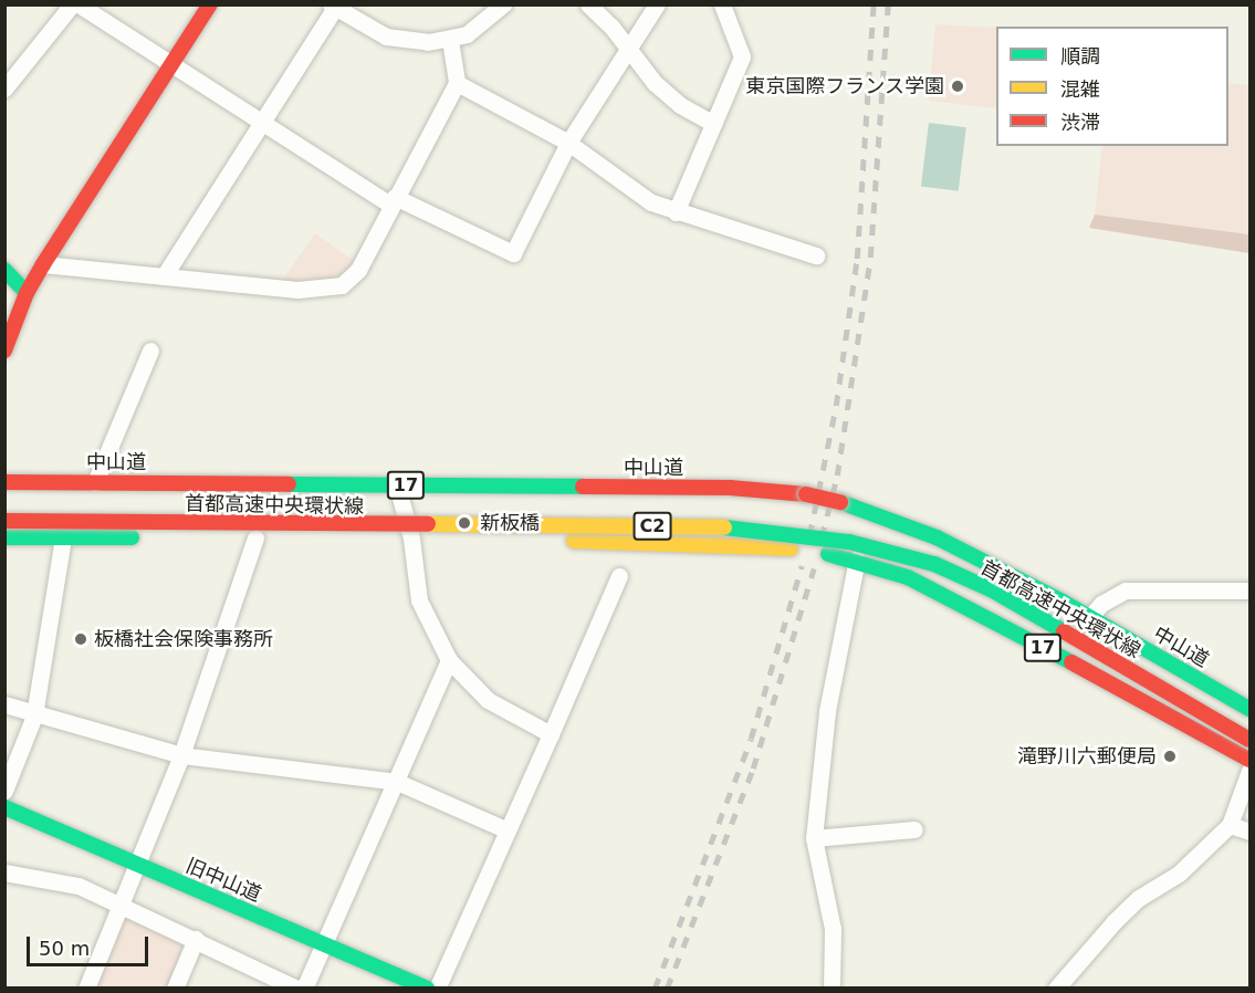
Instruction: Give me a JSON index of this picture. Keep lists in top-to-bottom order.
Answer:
{
  "streets": {
    "main road": [
      "中山道",
      "17",
      "首都高速中央環状線",
      "C2",
      "旧中山道"
    ]
  },
  "places": [
    "東京国際フランス学園",
    "新板橋",
    "板橋社会保険事務所",
    "滝野川六郵便局"
  ],
  "legend": ["順調", "混雑", "渋滞"],
  "scale_bar": "50 m"
}
